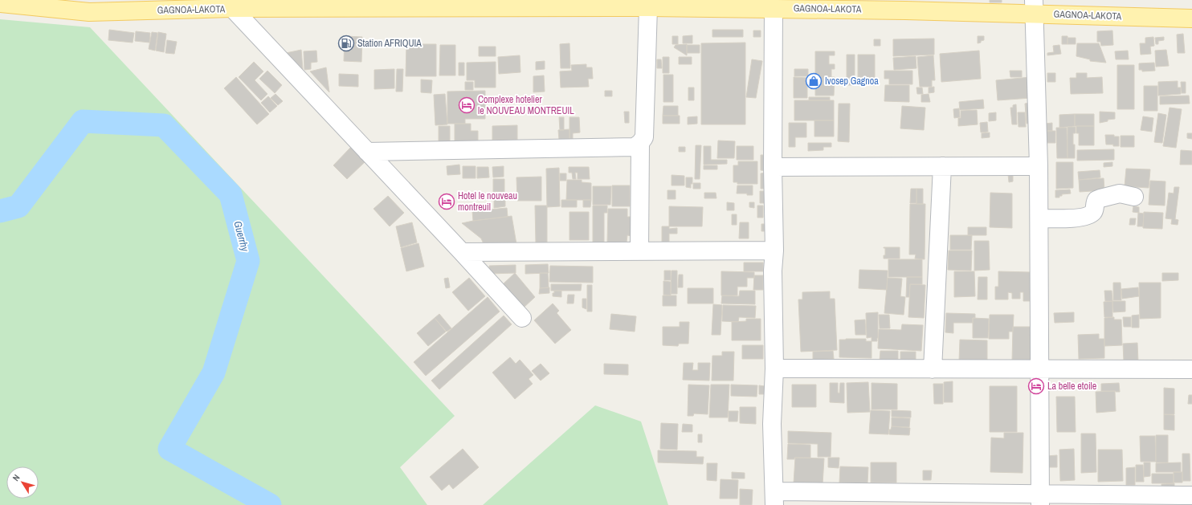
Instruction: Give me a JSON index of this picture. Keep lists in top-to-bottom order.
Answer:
{
  "streets": {
    "main road": ["GAGNOA-LAKOTA"]
  },
  "water": ["Guerrhy"],
  "places": {
    "fuel station": ["Station AFRIQUIA"],
    "shop": ["Ivosep Gagnoa"],
    "hotel": ["Complexe hotelier le NOUVEAU MONTREUIL", "Hotel le nouveau montreuil", "La belle etoile"]
  },
  "north": "top left"
}
